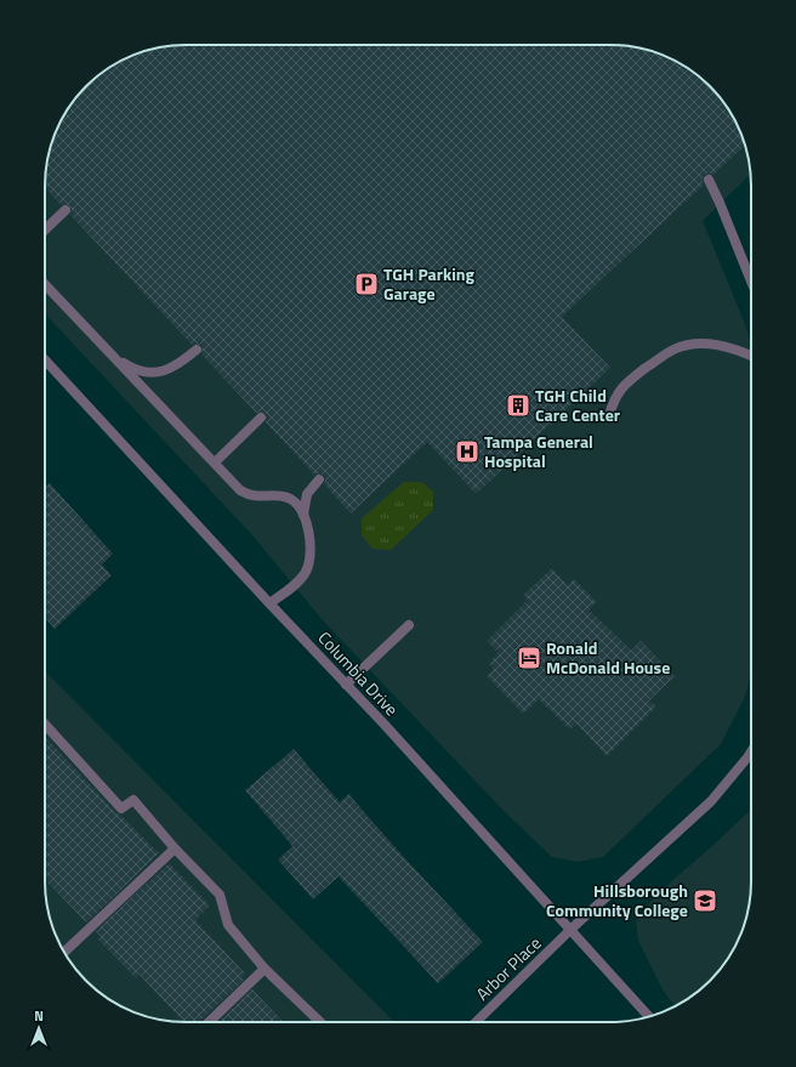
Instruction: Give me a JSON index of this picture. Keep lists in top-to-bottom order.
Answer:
{
  "streets": {
    "street": ["Columbia Drive", "Arbor Place"]
  },
  "crossings": [
    ["Columbia Drive", "Arbor Place"]
  ],
  "places": {
    "parking": ["TGH Parking Garage"],
    "building": ["TGH Child Care Center"],
    "hospital": ["Tampa General Hospital"],
    "hotel": ["Ronald McDonald House"],
    "school or university": ["Hillsborough Community College"]
  },
  "north": "top"
}
